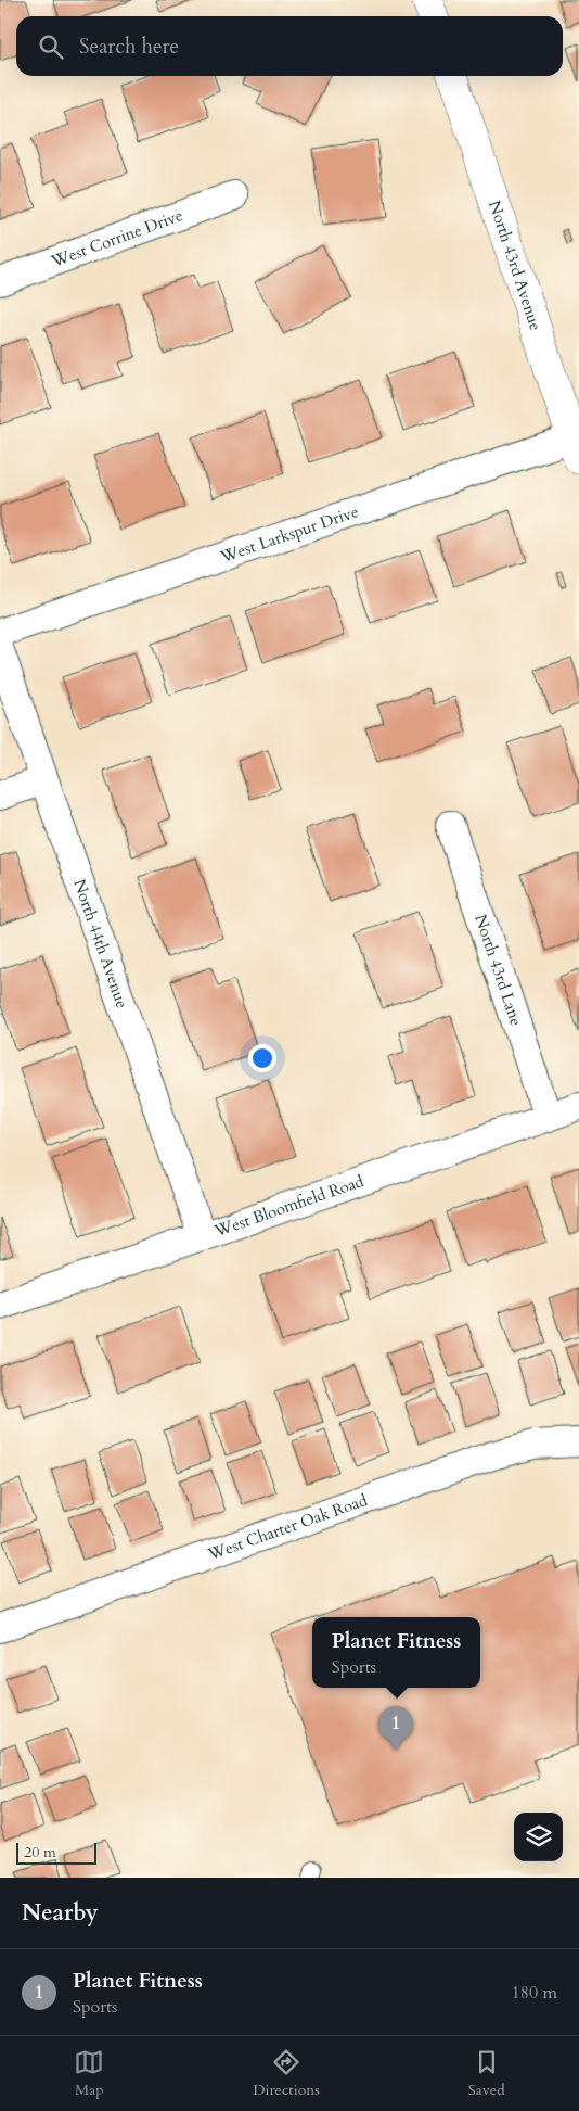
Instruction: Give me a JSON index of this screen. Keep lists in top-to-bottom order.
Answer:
{
  "streets": {
    "main road": ["North 43rd Avenue"],
    "street": [
      "West Corrine Drive",
      "West Larkspur Drive",
      "North 44th Avenue",
      "North 43rd Lane",
      "West Bloomfield Road",
      "West Charter Oak Road"
    ]
  },
  "crossings": [
    ["North 43rd Avenue", "West Larkspur Drive"],
    ["North 44th Avenue", "West Bloomfield Road"],
    ["North 43rd Lane", "West Bloomfield Road"]
  ],
  "scale_bar": "20 m",
  "page": {
    "search": "Search here",
    "popup": ["Planet Fitness", "Sports"],
    "pins": "1",
    "scale": "20 m",
    "heading": "Nearby",
    "list": [
      {
        "mark": "1",
        "name": "Planet Fitness",
        "note": "Sports",
        "value": "180 m"
      }
    ],
    "nav": ["Map", "Directions", "Saved"]
  }
}
